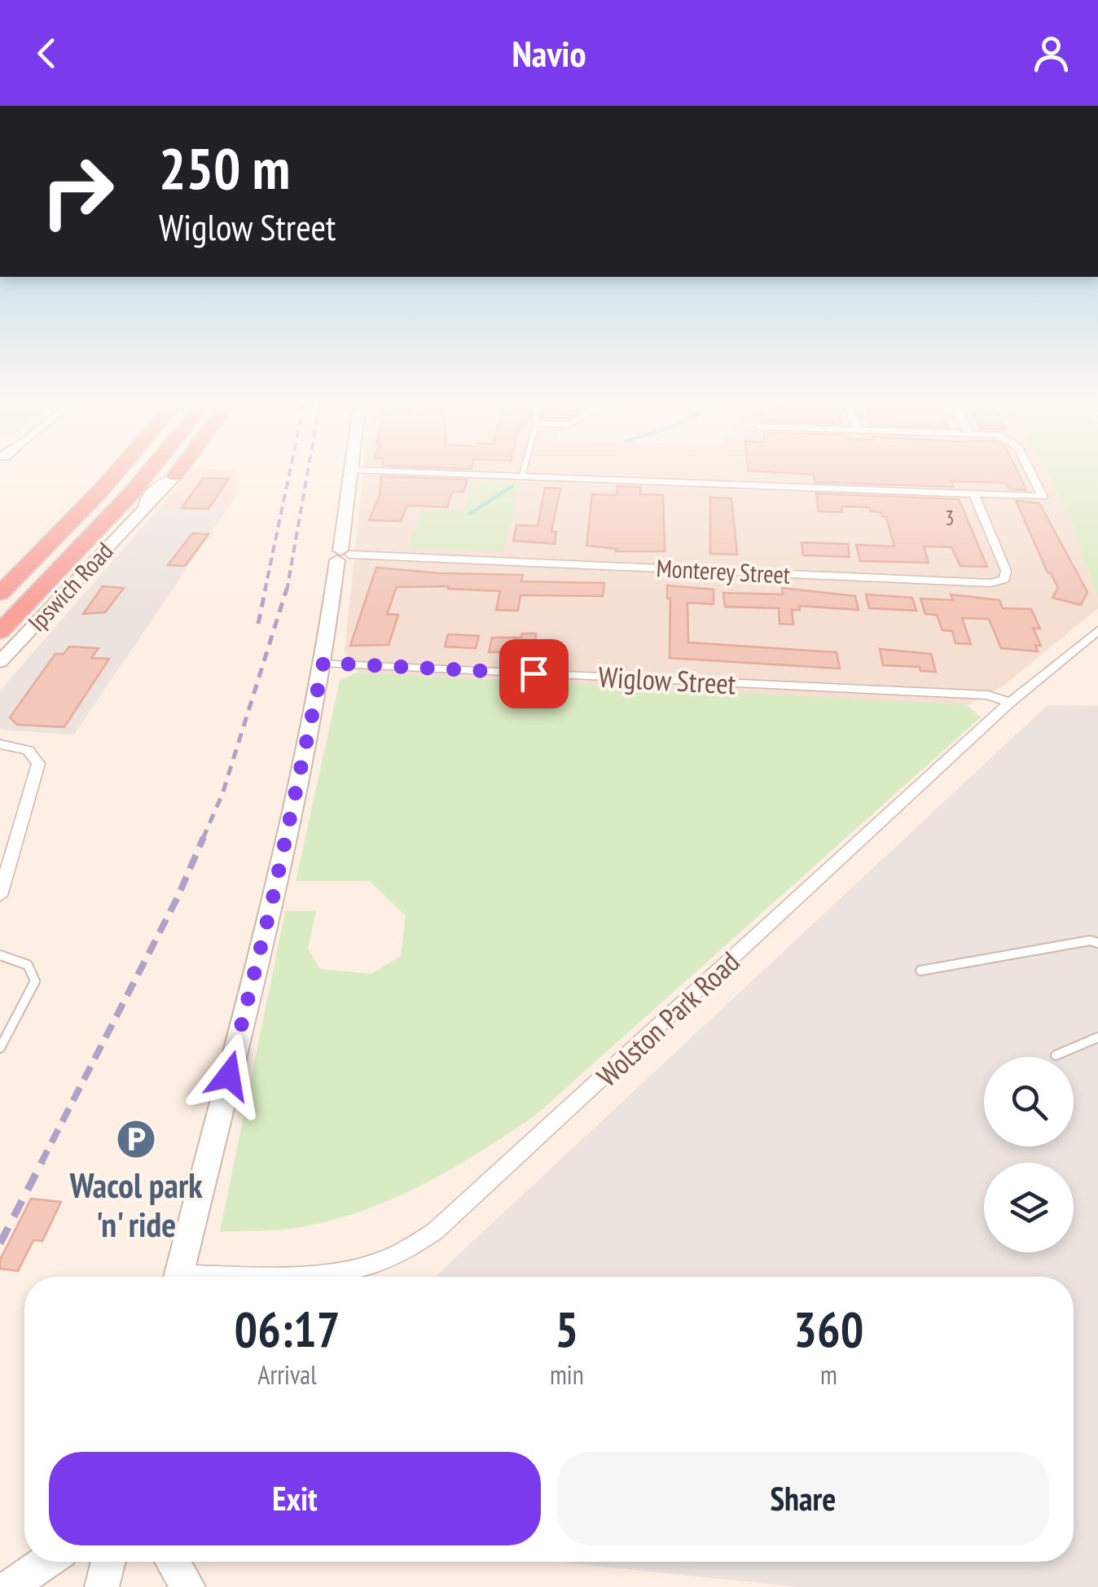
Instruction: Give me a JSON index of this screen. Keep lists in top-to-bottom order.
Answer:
{
  "streets": {
    "main road": ["Ipswich Road"],
    "street": ["Monterey Street", "Wiglow Street", "Wolston Park Road"]
  },
  "crossings": [
    ["Wiglow Street", "Wolston Park Road"]
  ],
  "places": {
    "parking": ["Wacol park 'n' ride"]
  },
  "house_numbers": ["3"],
  "page": {
    "header": "Navio",
    "turn": ["250 m", "Wiglow Street"],
    "eta": [
      "06:17",
      "Arrival",
      "5",
      "min",
      "360",
      "m"
    ],
    "buttons": ["Exit", "Share"]
  }
}
